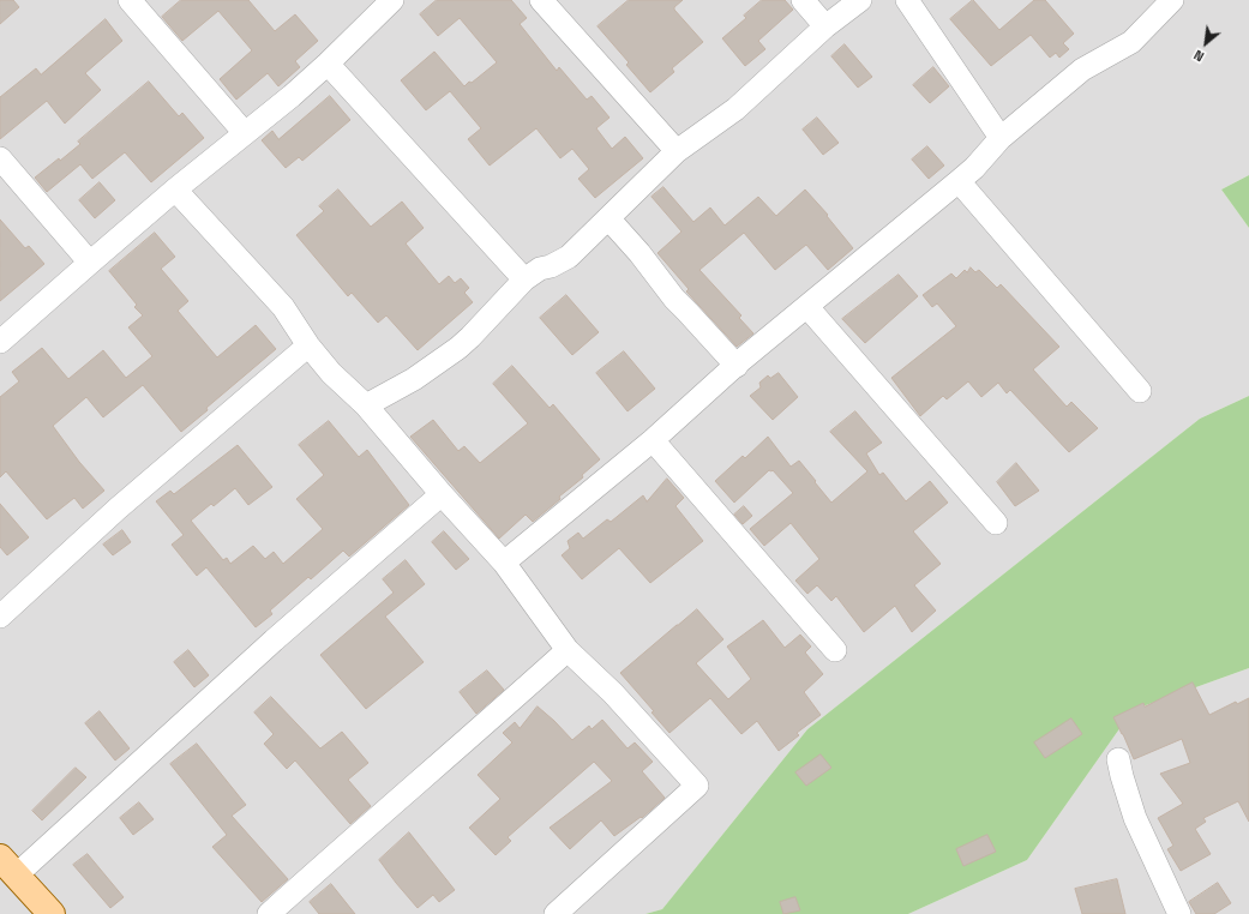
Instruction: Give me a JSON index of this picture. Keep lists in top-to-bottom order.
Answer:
{
  "north": "bottom left"
}
